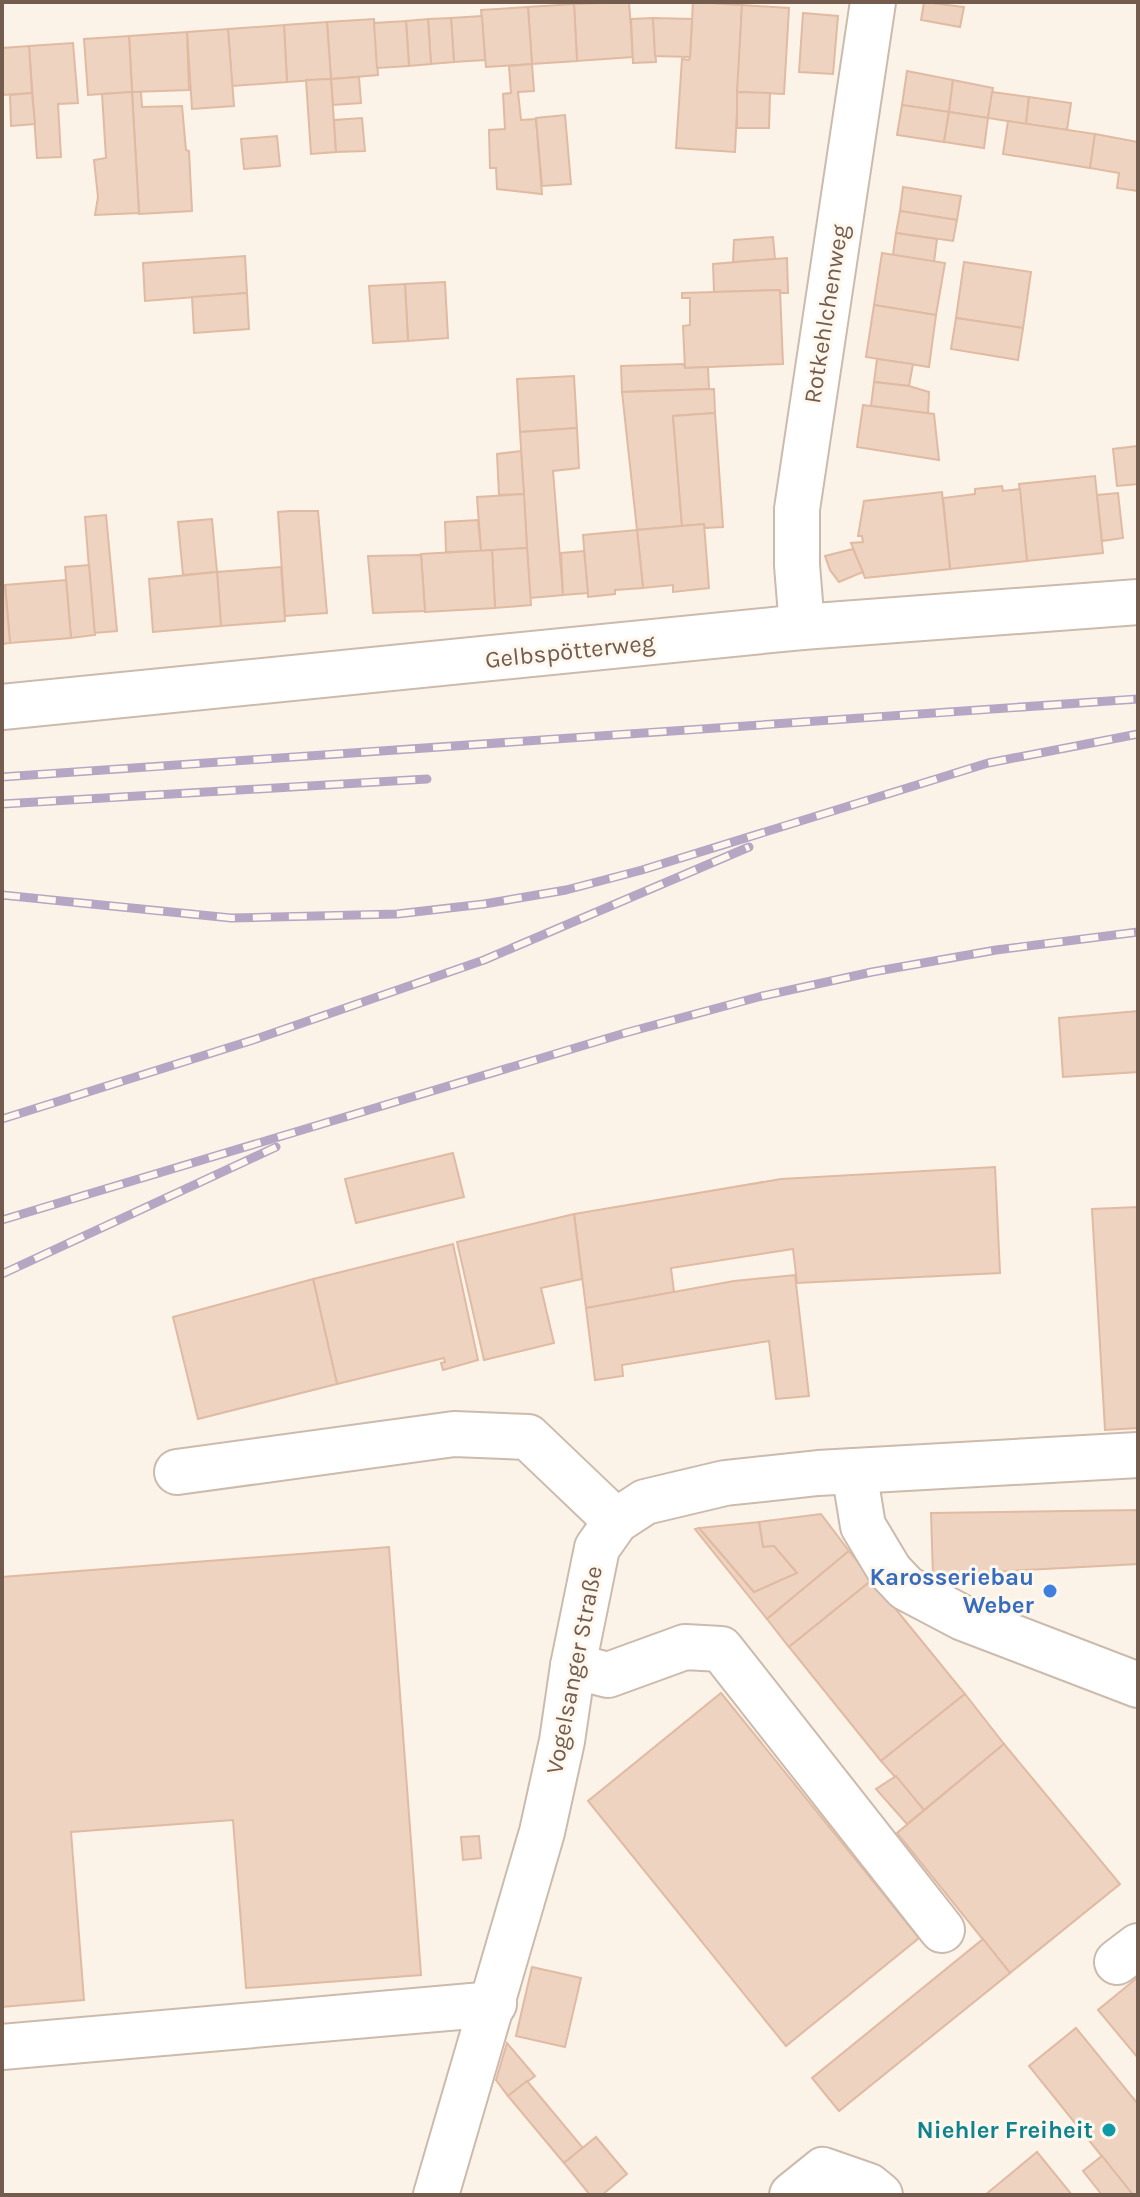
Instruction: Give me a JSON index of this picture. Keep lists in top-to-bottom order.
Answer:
{
  "streets": {
    "street": ["Rotkehlchenweg", "Gelbspötterweg", "Vogelsanger Straße"]
  },
  "crossings": [
    ["Rotkehlchenweg", "Gelbspötterweg"]
  ],
  "places": ["Karosseriebau Weber", "Niehler Freiheit"]
}
